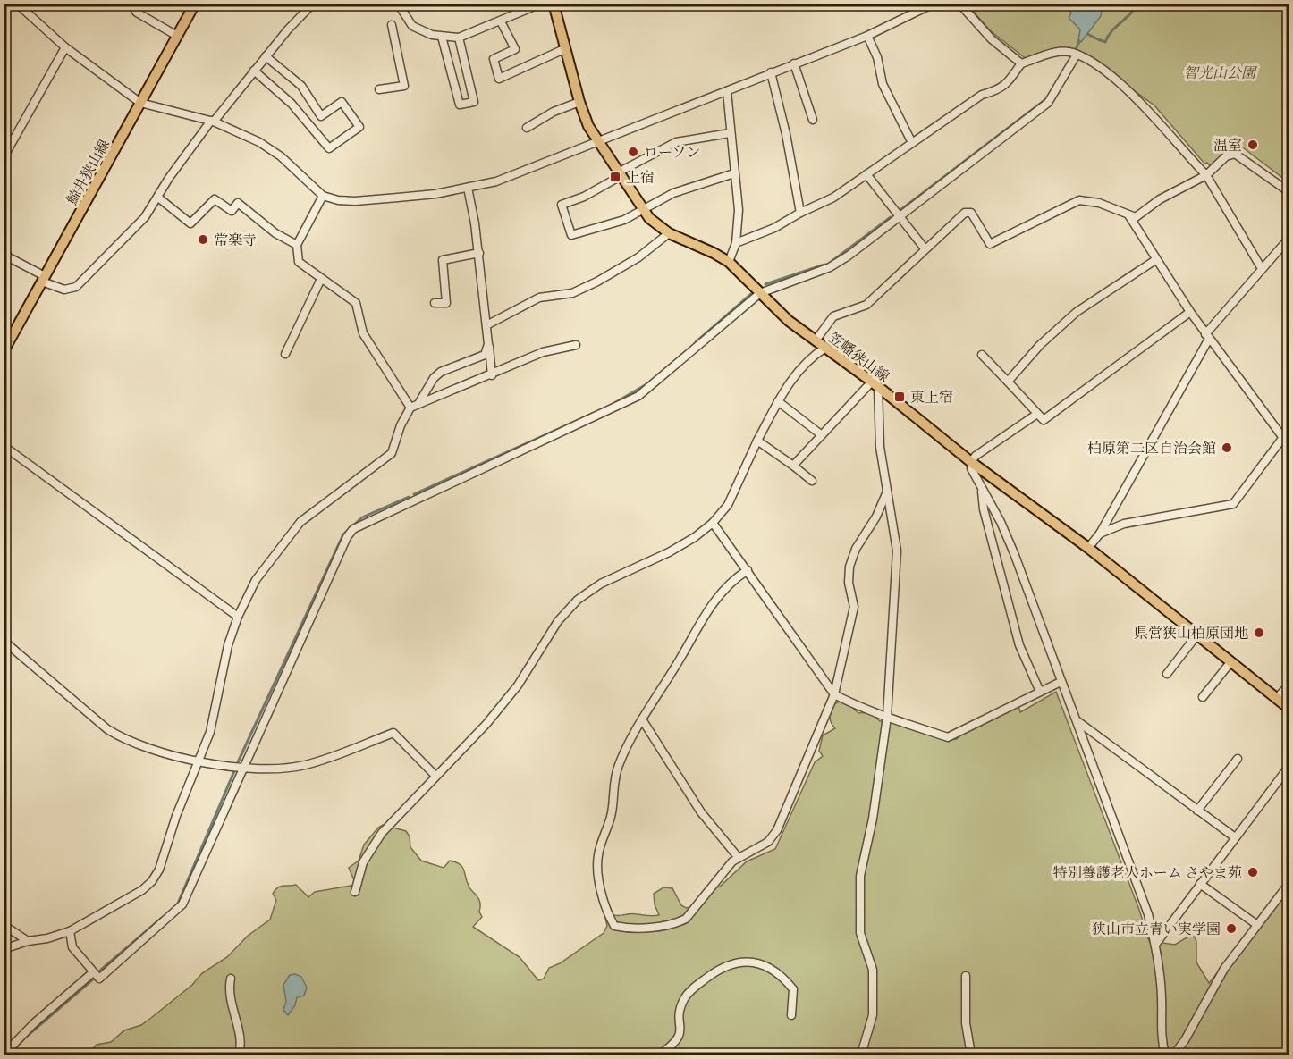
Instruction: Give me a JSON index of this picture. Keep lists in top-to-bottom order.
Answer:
{
  "streets": {
    "main road": ["鯨井狭山線", "笠幡狭山線"]
  },
  "parks": ["智光山公園"],
  "places": {
    "other": [
      "温室",
      "ローソン",
      "常楽寺",
      "柏原第二区自治会館",
      "県営狭山柏原団地",
      "特別養護老人ホーム さやま苑",
      "狭山市立青い実学園"
    ],
    "transit": ["上宿", "東上宿"]
  }
}
